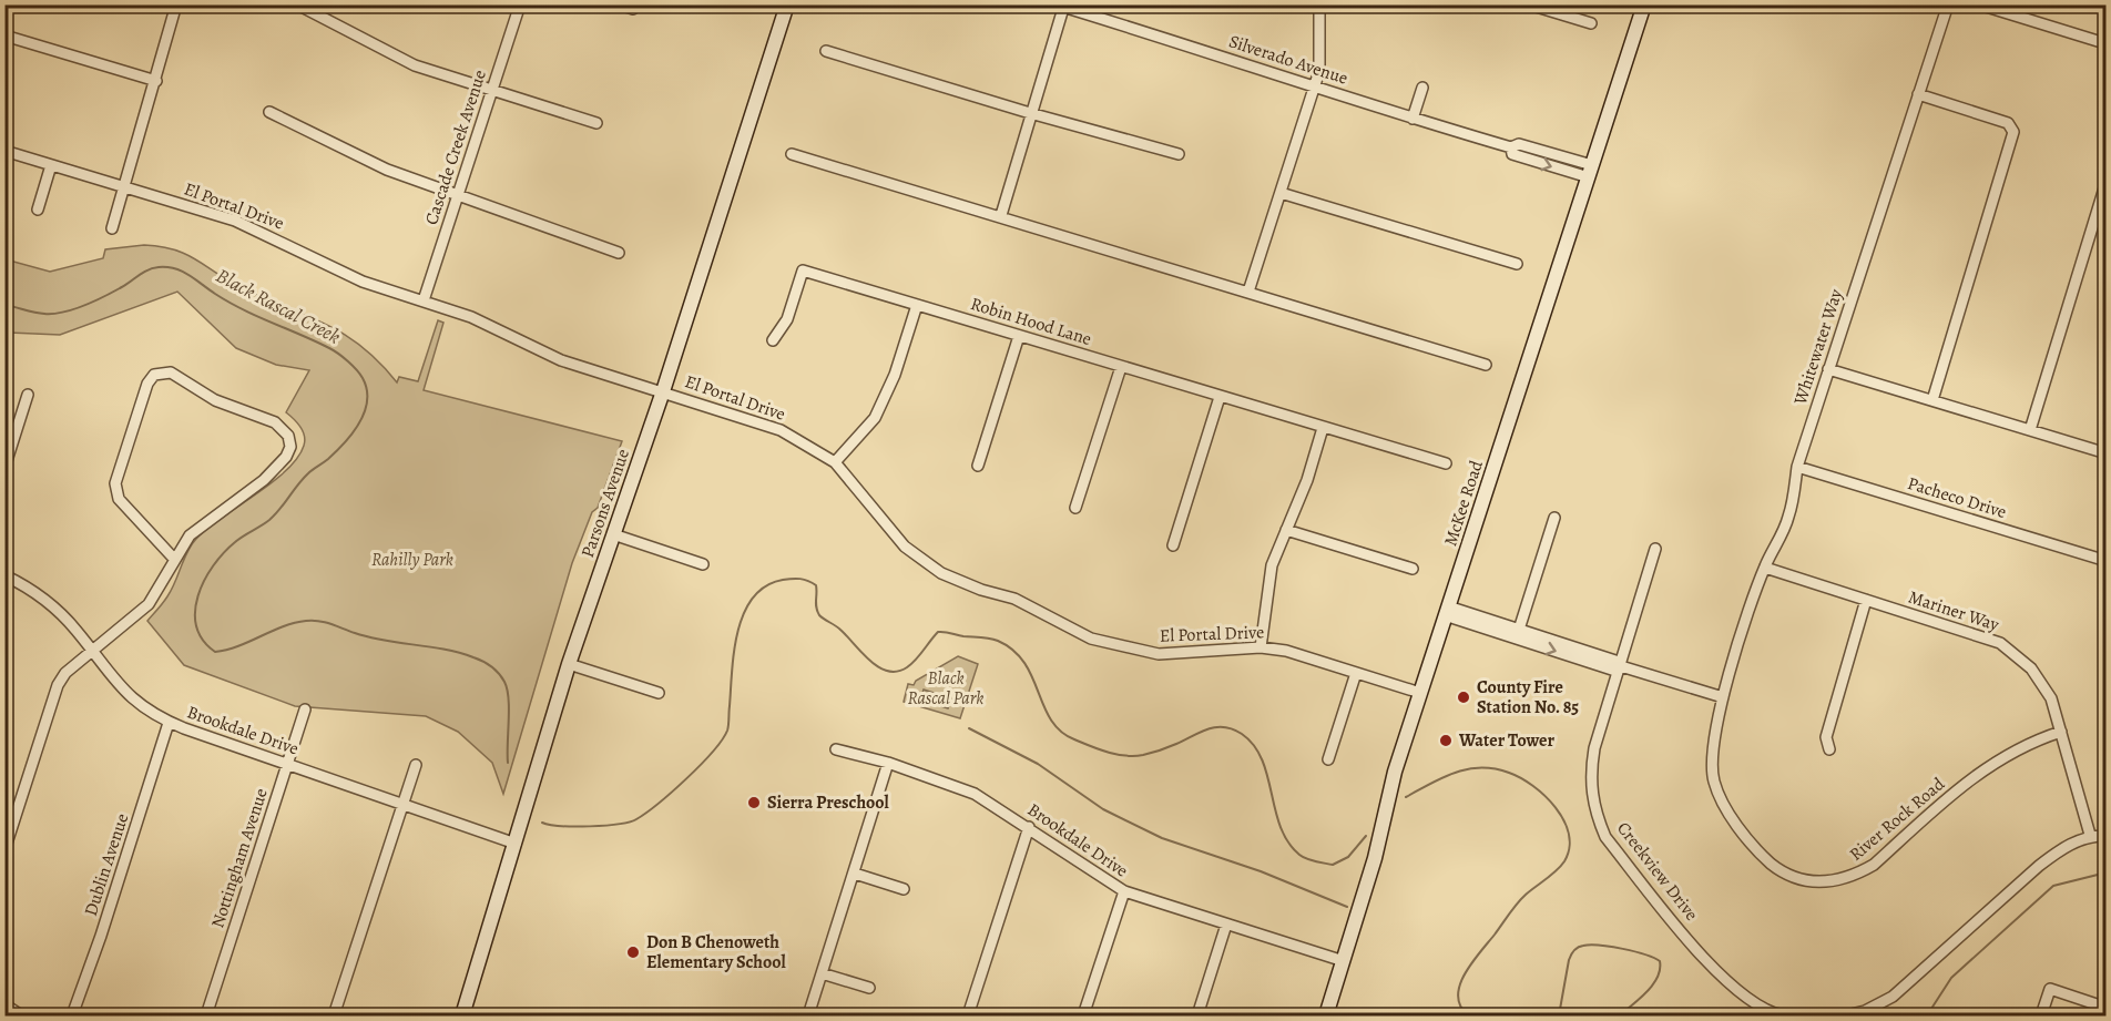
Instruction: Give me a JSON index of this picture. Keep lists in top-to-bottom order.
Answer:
{
  "streets": {
    "street": [
      "Silverado Avenue",
      "Cascade Creek Avenue",
      "El Portal Drive",
      "Robin Hood Lane",
      "Whitewater Way",
      "Pacheco Drive",
      "Parsons Avenue",
      "McKee Road",
      "Mariner Way",
      "Brookdale Drive",
      "River Rock Road",
      "Nottingham Avenue",
      "Dublin Avenue",
      "Creekview Drive"
    ]
  },
  "crossings": [
    ["Silverado Avenue", "McKee Road"],
    ["Cascade Creek Avenue", "El Portal Drive"],
    ["El Portal Drive", "Parsons Avenue"],
    ["El Portal Drive", "McKee Road"],
    ["Whitewater Way", "Pacheco Drive"],
    ["Whitewater Way", "Mariner Way"],
    ["Whitewater Way", "River Rock Road"],
    ["Parsons Avenue", "Brookdale Drive"],
    ["McKee Road", "Brookdale Drive"],
    ["Mariner Way", "River Rock Road"],
    ["Brookdale Drive", "Nottingham Avenue"],
    ["Brookdale Drive", "Dublin Avenue"]
  ],
  "water": ["Black Rascal Creek"],
  "parks": ["Rahilly Park", "Black Rascal Park"],
  "places": [
    "County Fire Station No. 85",
    "Water Tower",
    "Sierra Preschool",
    "Don B Chenoweth Elementary School"
  ]
}
